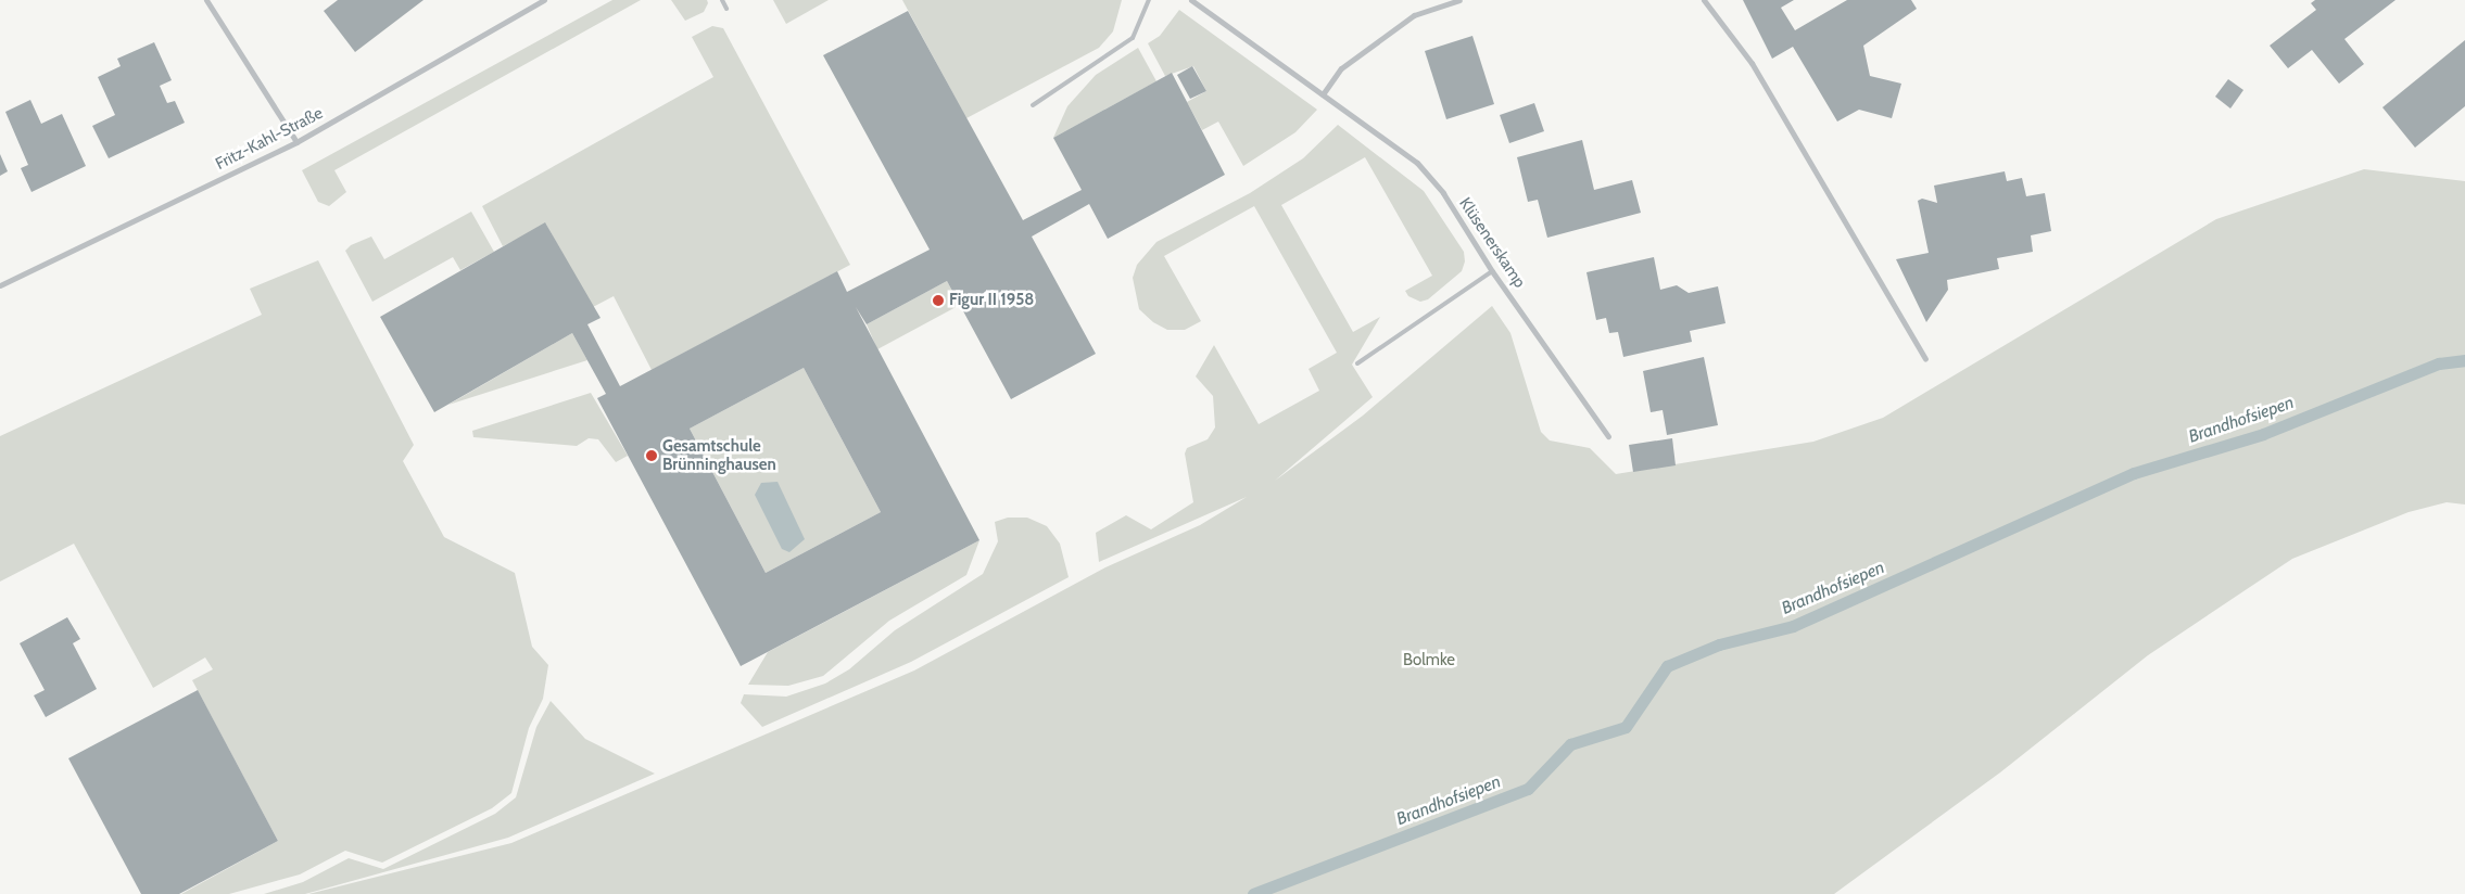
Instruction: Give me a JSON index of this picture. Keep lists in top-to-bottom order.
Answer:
{
  "streets": {
    "street": ["Fritz-Kahl-Straße", "Klüsenerskamp"]
  },
  "water": ["Brandhofsiepen"],
  "parks": ["Bolmke"],
  "places": ["Figur II 1958", "Gesamtschule Brünninghausen"]
}
